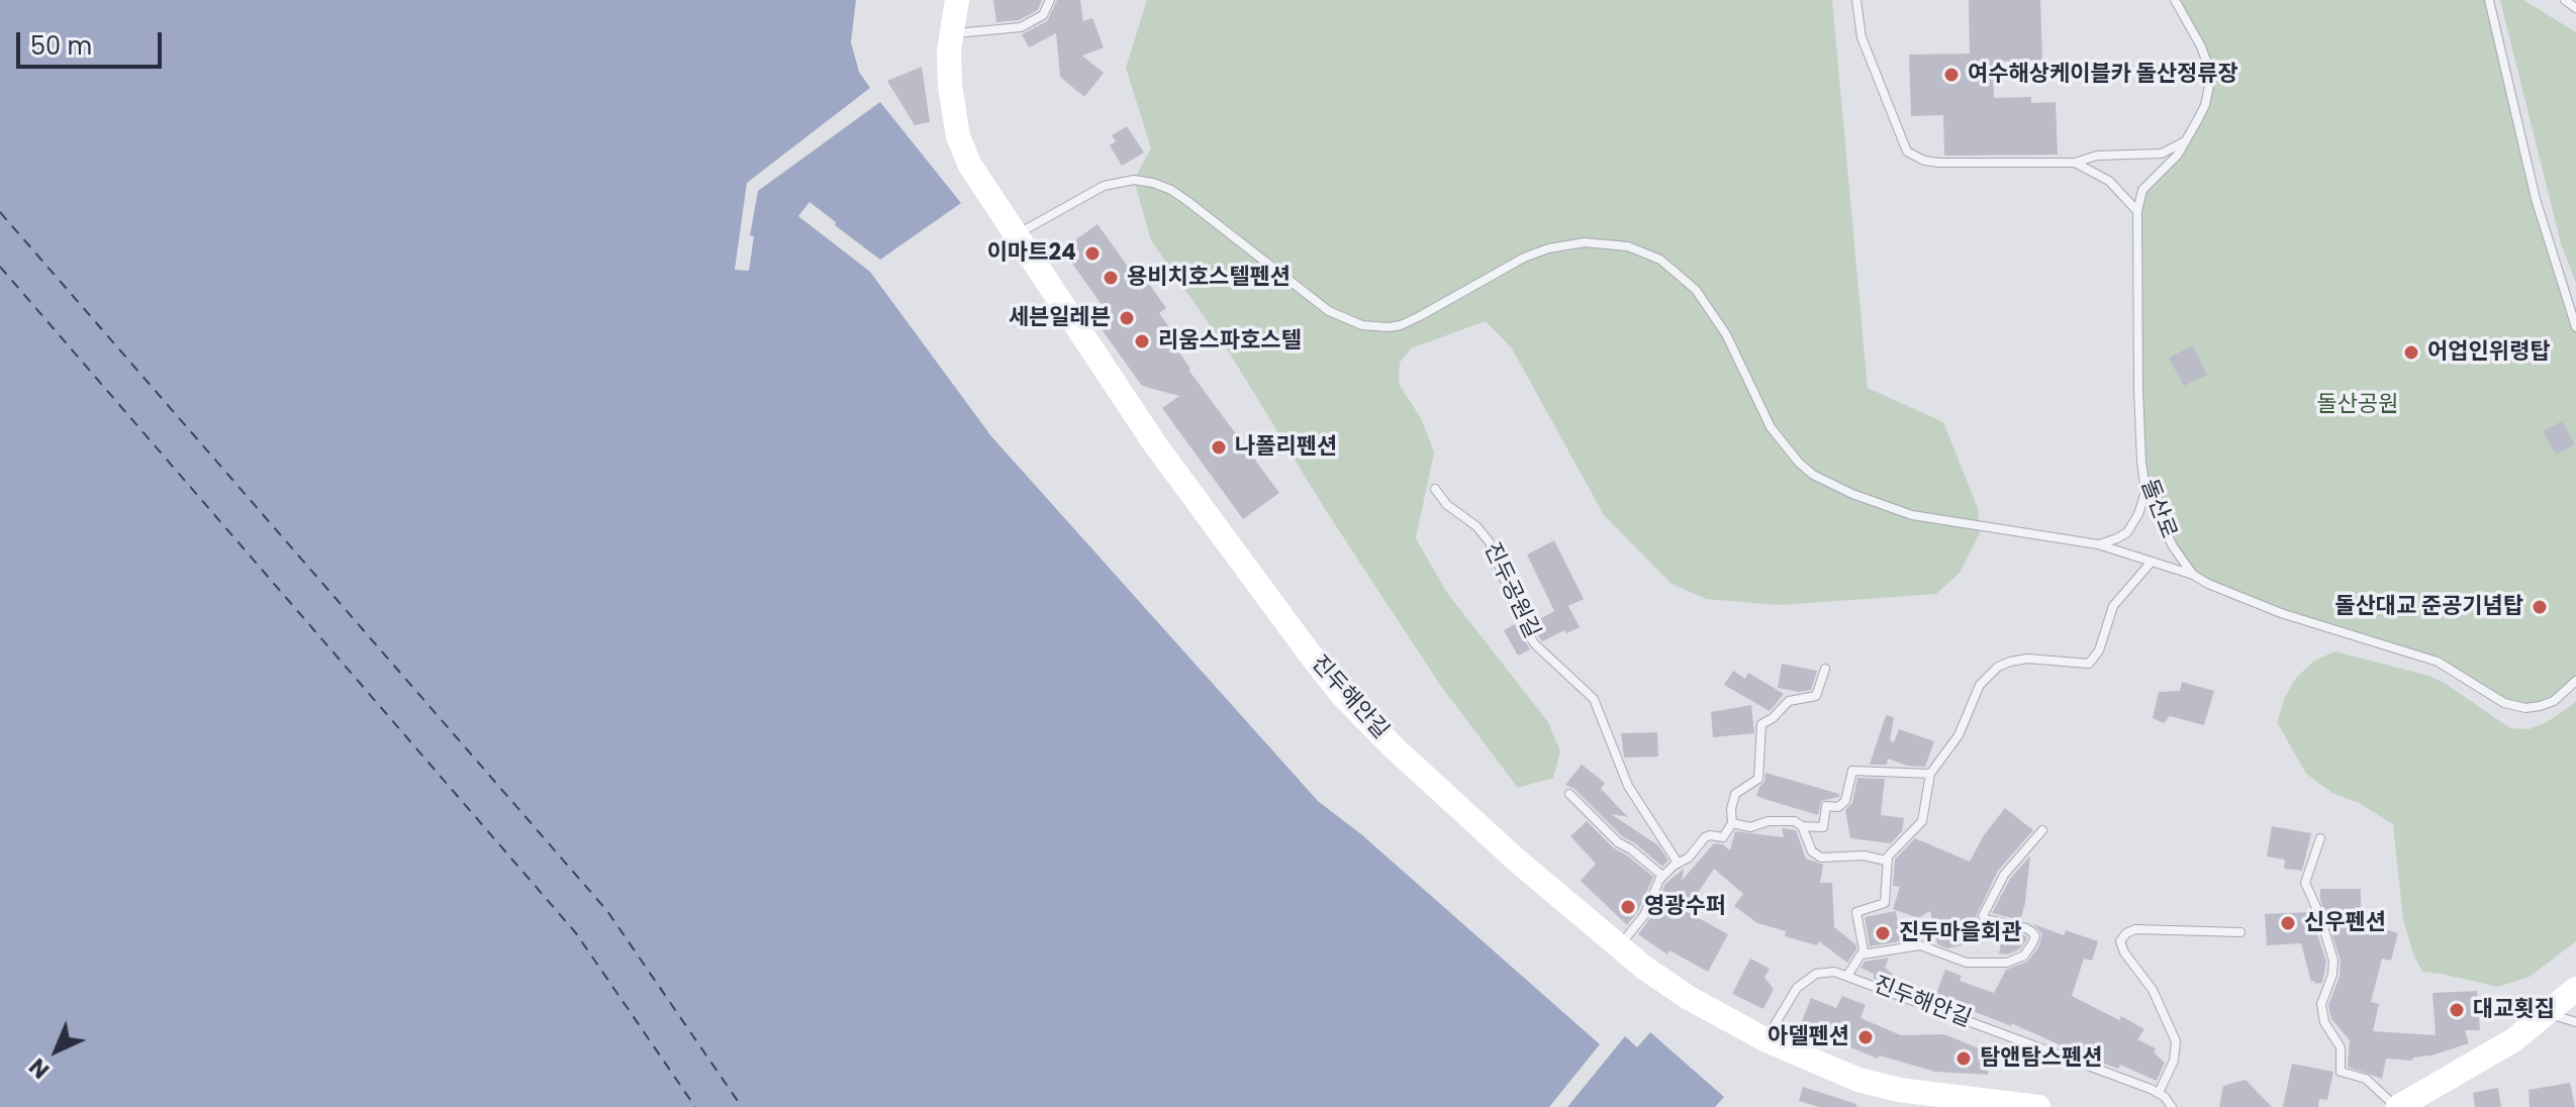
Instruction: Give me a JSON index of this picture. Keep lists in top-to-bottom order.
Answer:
{
  "streets": {
    "street": ["진두해안길"],
    "lane": ["돌산로", "진두공원길"]
  },
  "parks": ["돌산공원"],
  "places": [
    "여수해상케이블카 돌산정류장",
    "이마트24",
    "용비치호스텔펜션",
    "세븐일레븐",
    "리움스파호스텔",
    "어업인위령탑",
    "나폴리펜션",
    "돌산대교 준공기념탑",
    "영광수퍼",
    "신우펜션",
    "진두마을회관",
    "대교횟집",
    "아델펜션",
    "탐앤탐스펜션"
  ],
  "scale_bar": "50 m",
  "north": "bottom left"
}
